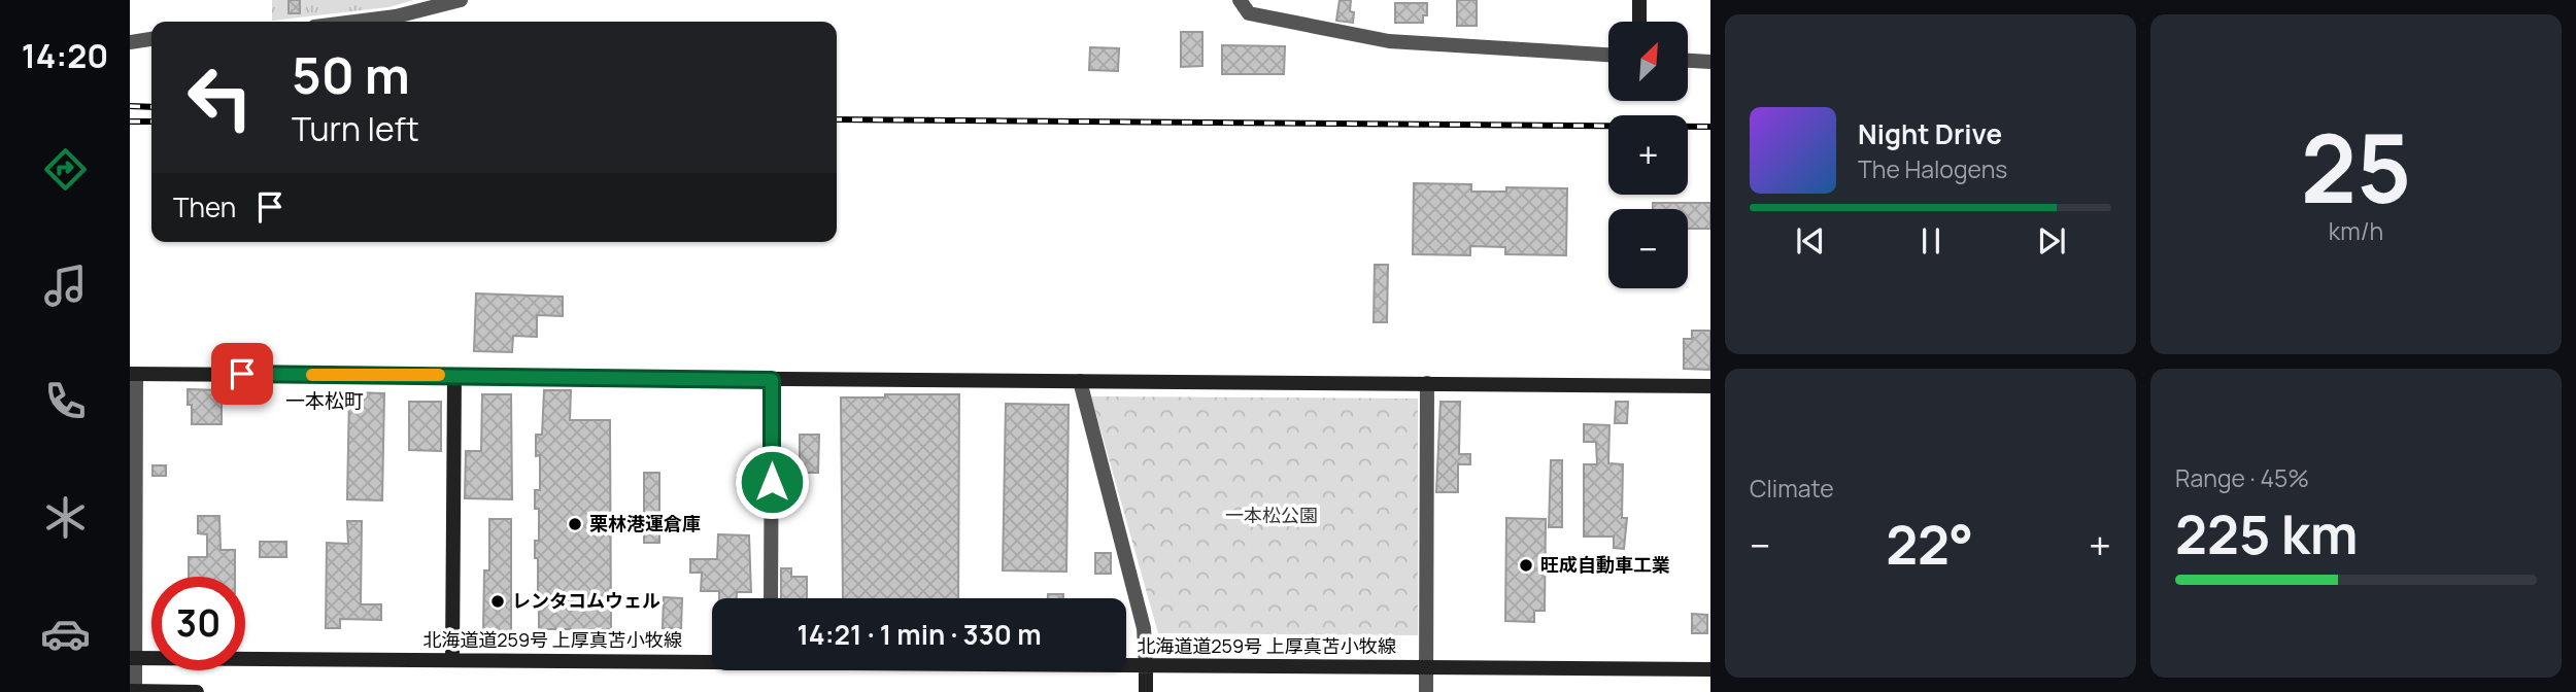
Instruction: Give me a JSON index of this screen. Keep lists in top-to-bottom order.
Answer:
{
  "streets": {
    "street": ["北海道道259号 上厚真苫小牧線"]
  },
  "districts": ["一本松町"],
  "parks": ["一本松公園"],
  "places": ["栗林港運倉庫", "旺成自動車工業", "レンタコムウェル"],
  "north": "top right",
  "page": {
    "tabs": "14:20",
    "tile": [
      ["25", "km/h"],
      "Climate",
      ["Range · 45%", "225 km"]
    ],
    "map_buttons": ["+", "−"],
    "turn": ["50 m", "Turn left"],
    "song": ["Night Drive", "The Halogens"],
    "then": "Then",
    "heat": ["−", "22°", "+"],
    "limit": "30",
    "trip": "14:21 · 1 min · 330 m"
  }
}
